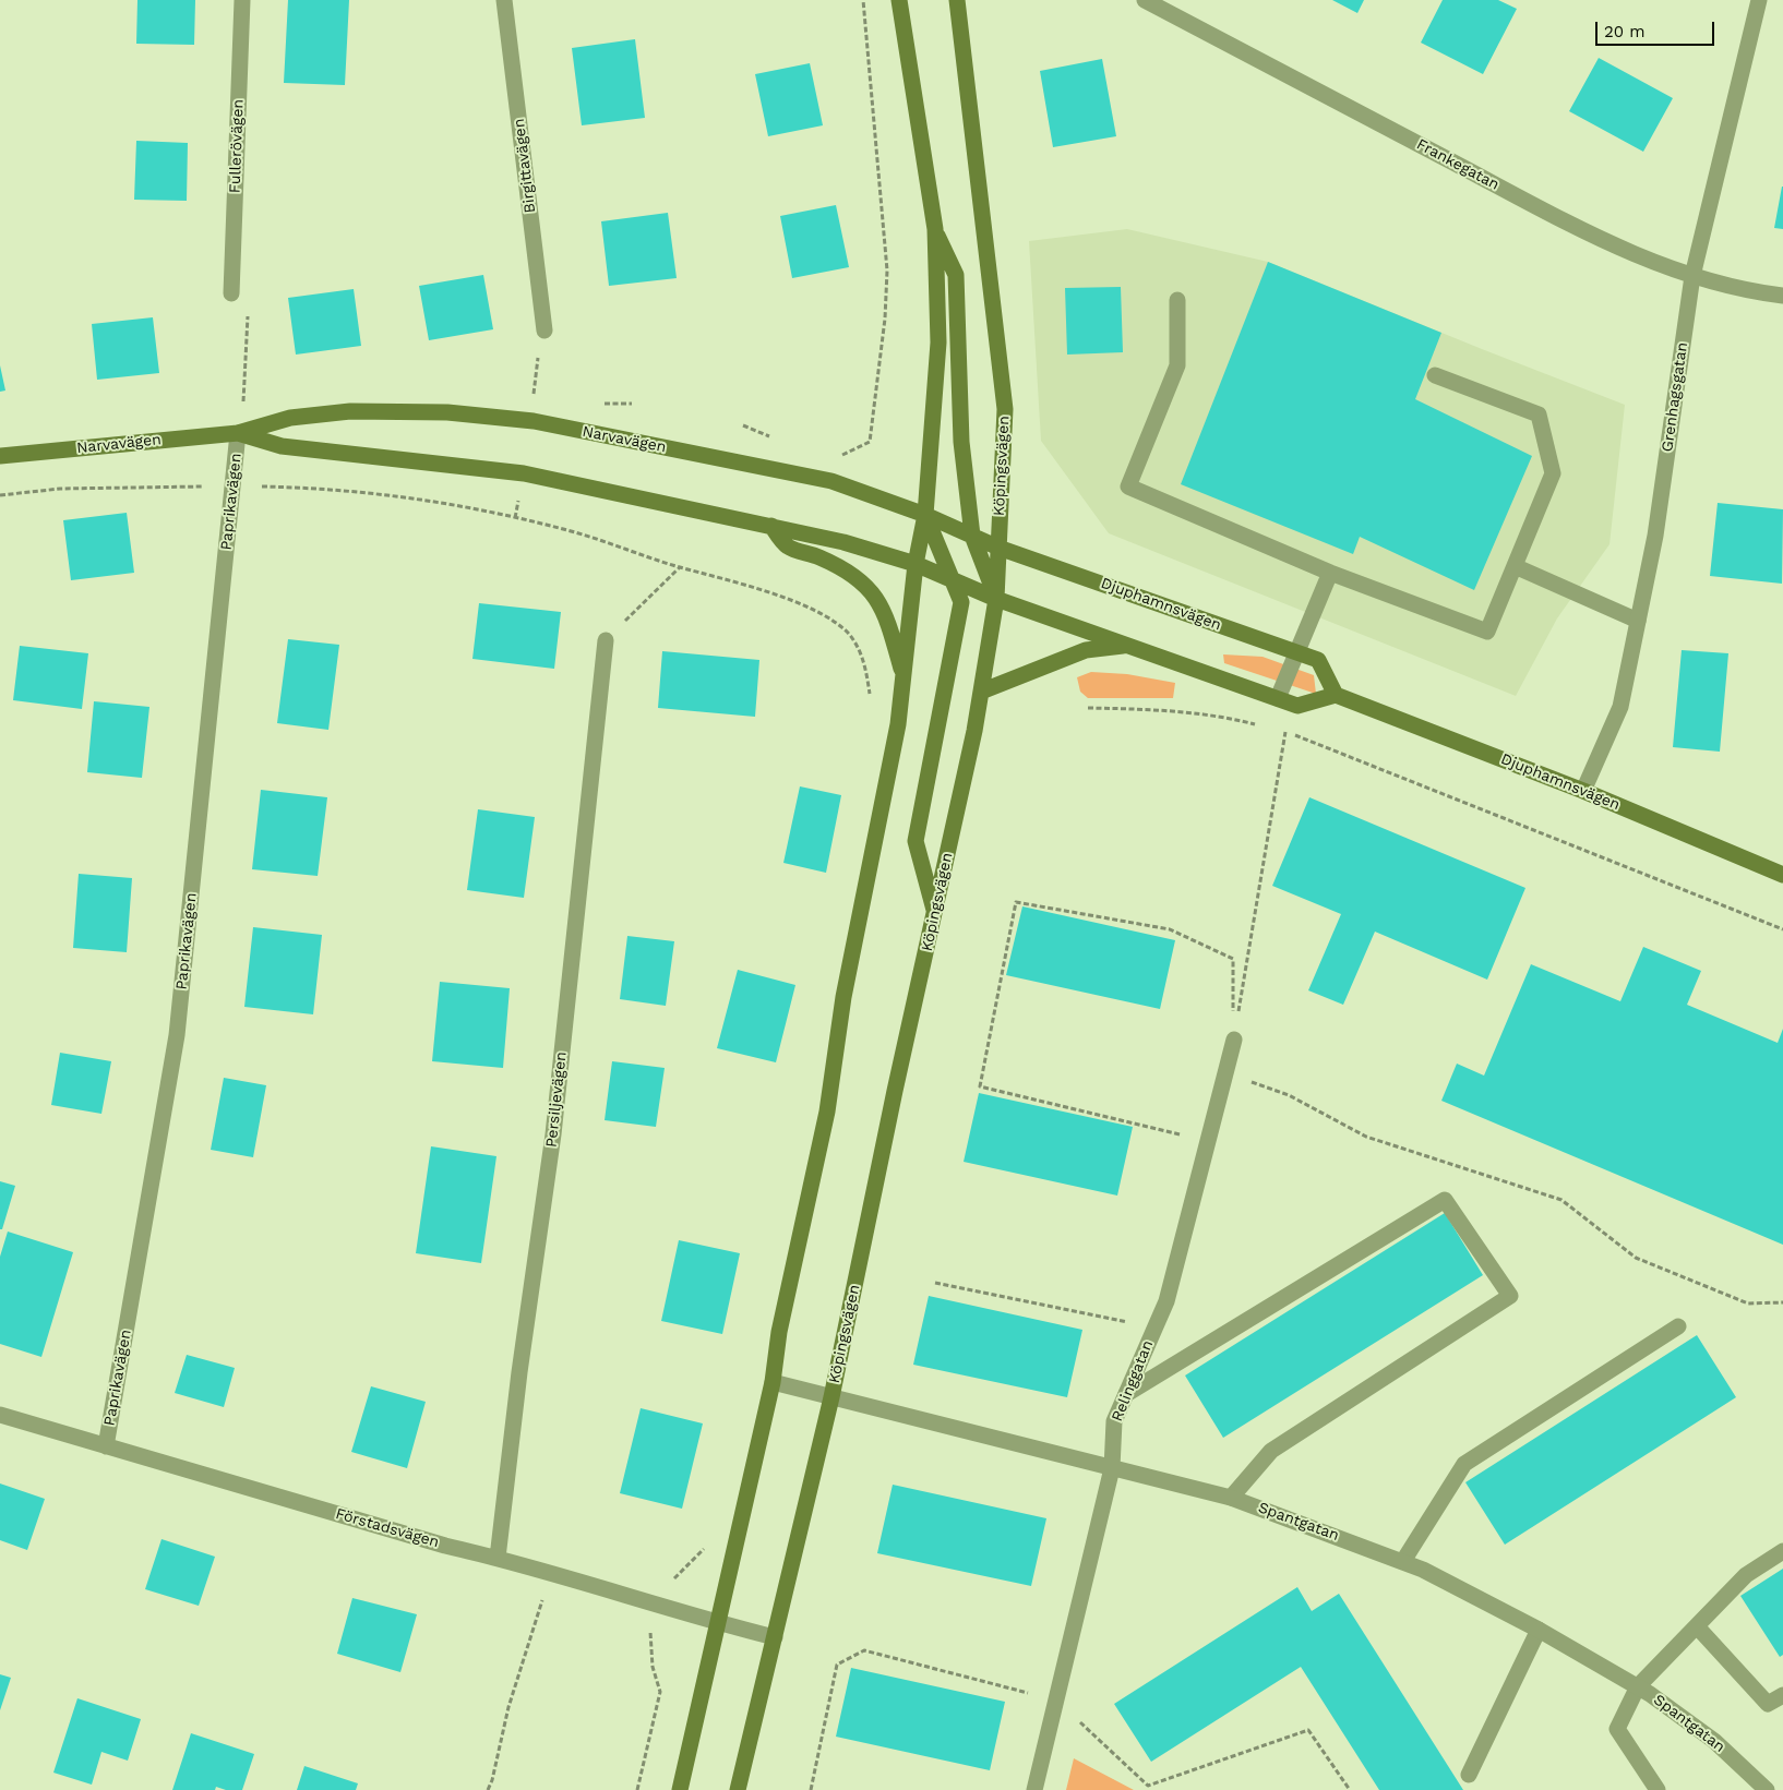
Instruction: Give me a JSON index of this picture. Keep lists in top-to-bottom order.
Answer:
{
  "streets": {
    "main road": ["Narvavägen", "Köpingsvägen", "Djuphamnsvägen"],
    "street": [
      "Fullerövägen",
      "Frankegatan",
      "Birgittavägen",
      "Grenhagsgatan",
      "Paprikavägen",
      "Persiljevägen",
      "Relinggatan",
      "Spantgatan",
      "Förstadsvägen"
    ]
  },
  "crossings": [
    ["Frankegatan", "Grenhagsgatan"],
    ["Grenhagsgatan", "Djuphamnsvägen"],
    ["Narvavägen", "Köpingsvägen"],
    ["Narvavägen", "Paprikavägen"],
    ["Narvavägen", "Djuphamnsvägen"],
    ["Köpingsvägen", "Djuphamnsvägen"],
    ["Köpingsvägen", "Spantgatan"],
    ["Köpingsvägen", "Förstadsvägen"],
    ["Paprikavägen", "Förstadsvägen"],
    ["Persiljevägen", "Förstadsvägen"],
    ["Relinggatan", "Spantgatan"]
  ],
  "scale_bar": "20 m"
}
